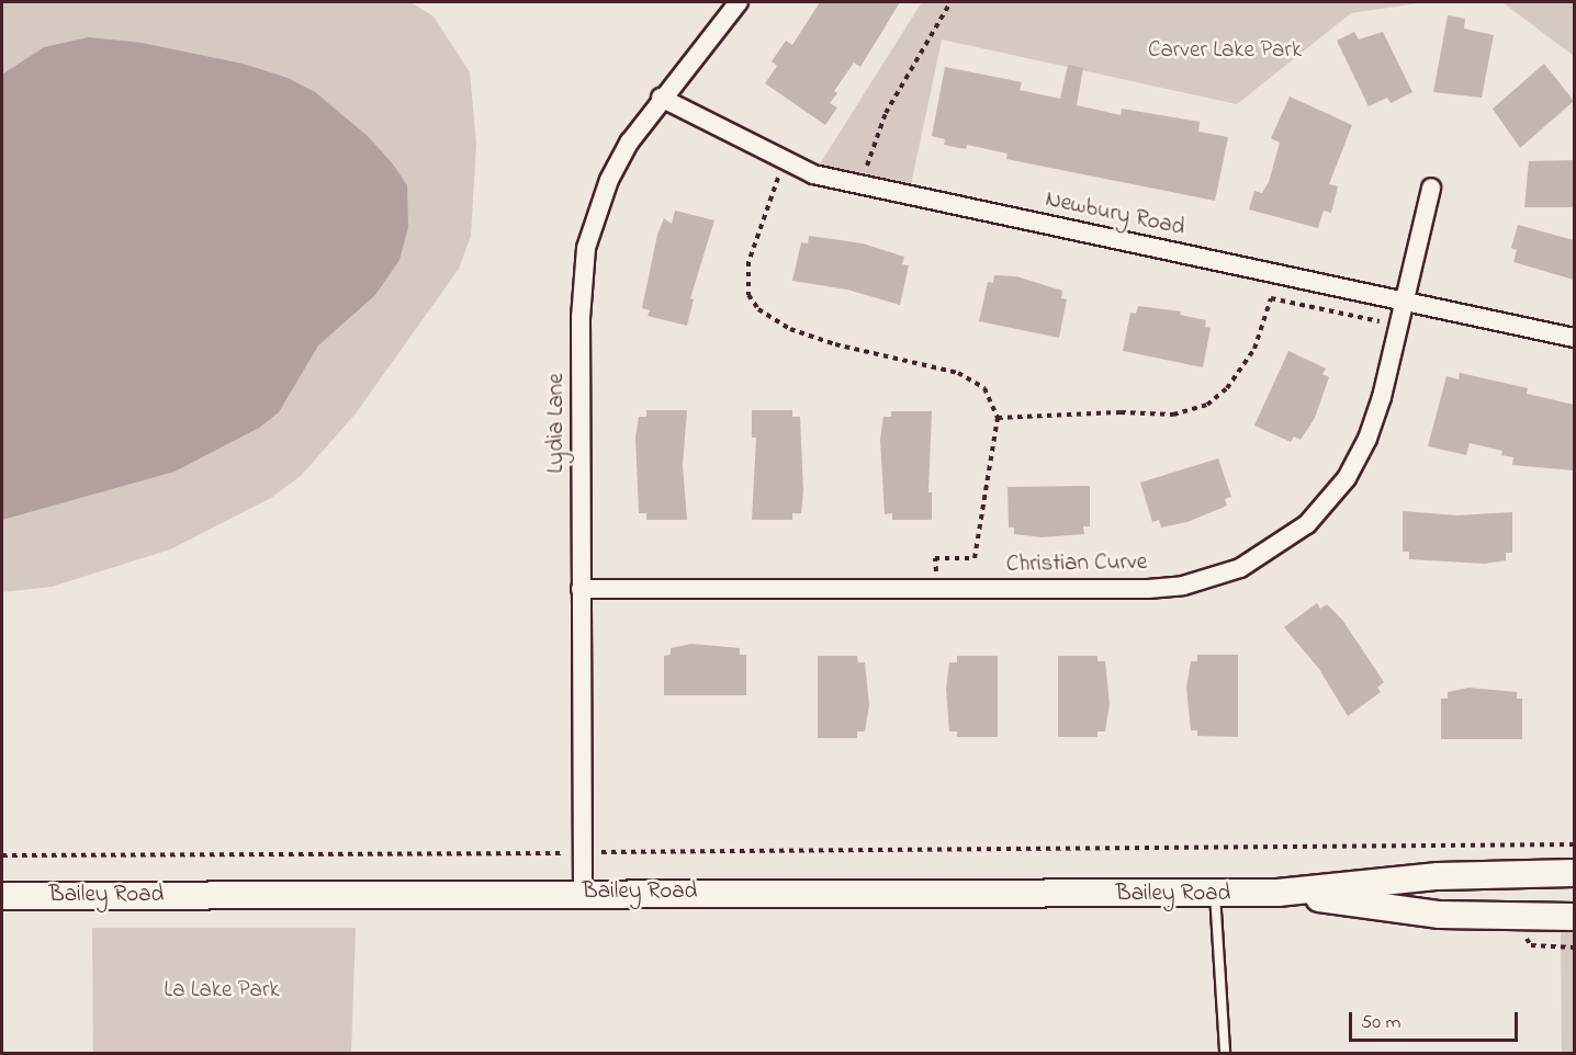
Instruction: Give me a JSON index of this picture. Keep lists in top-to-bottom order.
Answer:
{
  "streets": {
    "main road": ["Bailey Road"],
    "street": ["Newbury Road", "Lydia Lane", "Christian Curve"]
  },
  "crossings": [
    ["Newbury Road", "Lydia Lane"],
    ["Newbury Road", "Christian Curve"],
    ["Lydia Lane", "Christian Curve"],
    ["Lydia Lane", "Bailey Road"]
  ],
  "parks": ["Carver Lake Park", "La Lake Park"],
  "scale_bar": "50 m"
}
